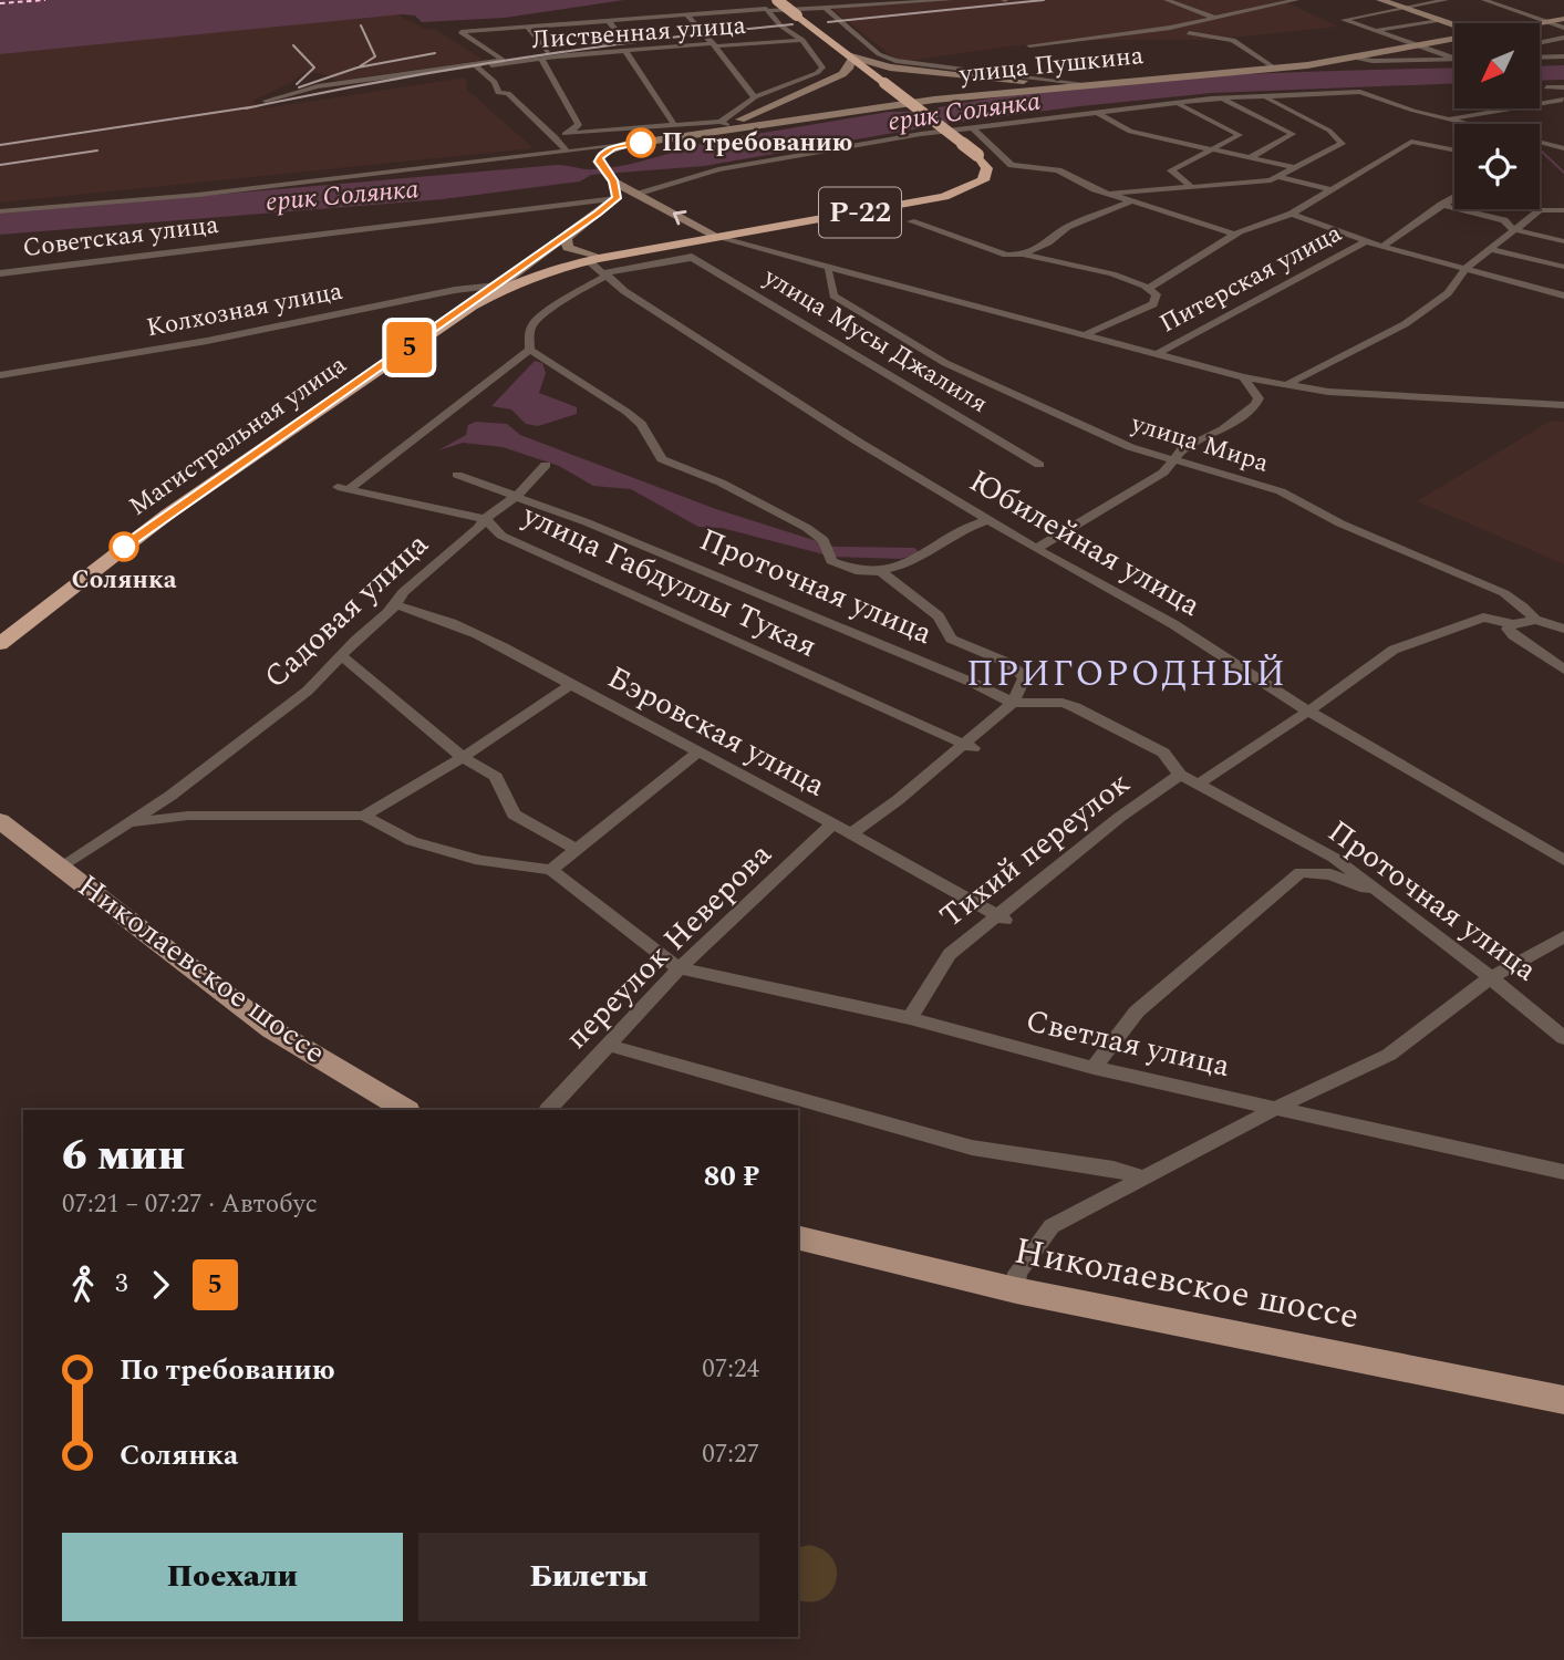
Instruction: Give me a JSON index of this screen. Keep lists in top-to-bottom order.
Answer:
{
  "streets": {
    "highway": ["Р-22", "Магистральная улица"],
    "main road": ["улица Пушкина", "Николаевское шоссе"],
    "street": [
      "Лиственная улица",
      "Советская улица",
      "Питерская улица",
      "Колхозная улица",
      "улица Мусы Джалиля",
      "улица Мира",
      "Юбилейная улица",
      "улица Габдуллы Тукая",
      "Проточная улица",
      "Садовая улица",
      "Бэровская улица",
      "Тихий переулок",
      "переулок Неверова",
      "Светлая улица"
    ]
  },
  "crossings": [
    ["Р-22", "Магистральная улица"],
    ["улица Мусы Джалиля", "Магистральная улица"],
    ["улица Мусы Джалиля", "Юбилейная улица"],
    ["Магистральная улица", "Юбилейная улица"],
    ["улица Габдуллы Тукая", "Проточная улица"],
    ["улица Габдуллы Тукая", "Садовая улица"],
    ["Проточная улица", "Садовая улица"],
    ["Проточная улица", "Тихий переулок"],
    ["Садовая улица", "Бэровская улица"],
    ["Садовая улица", "Николаевское шоссе"],
    ["Бэровская улица", "Тихий переулок"],
    ["Бэровская улица", "переулок Неверова"],
    ["Тихий переулок", "Светлая улица"],
    ["переулок Неверова", "Светлая улица"]
  ],
  "districts": ["ПРИГОРОДНЫЙ"],
  "water": ["ерик Солянка"],
  "places": ["По требованию", "Солянка"],
  "lines": ["bus line 5"],
  "north": "bottom left",
  "page": {
    "on_map": "5",
    "heading": ["6 мин", "07:21 – 07:27 · Автобус", "80 ₽"],
    "legs": ["3", "5"],
    "list": [
      {
        "name": "По требованию",
        "value": "07:24"
      },
      {
        "name": "Солянка",
        "value": "07:27"
      }
    ],
    "buttons": ["Поехали", "Билеты"]
  }
}
